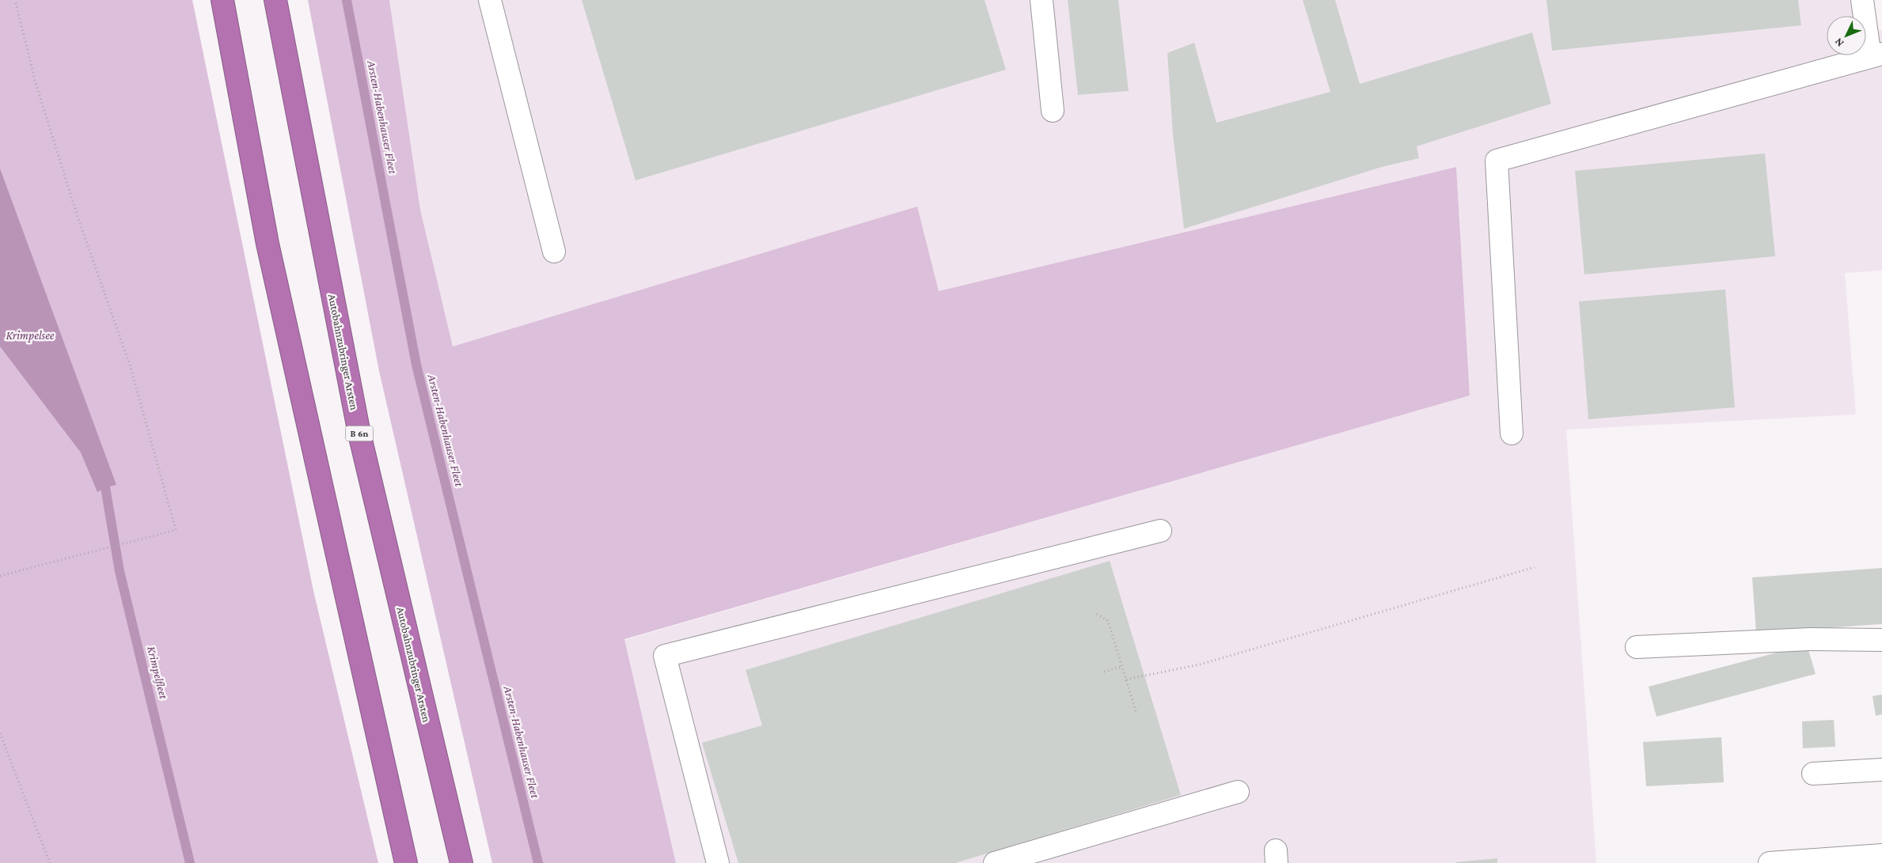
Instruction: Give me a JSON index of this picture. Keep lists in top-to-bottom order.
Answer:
{
  "streets": {
    "highway": ["Autobahnzubringer Arsten", "B 6n"]
  },
  "water": ["Arsten-Habenhauser Fleet", "Krimpelsee", "Krimpelfleet"],
  "north": "bottom left"
}
